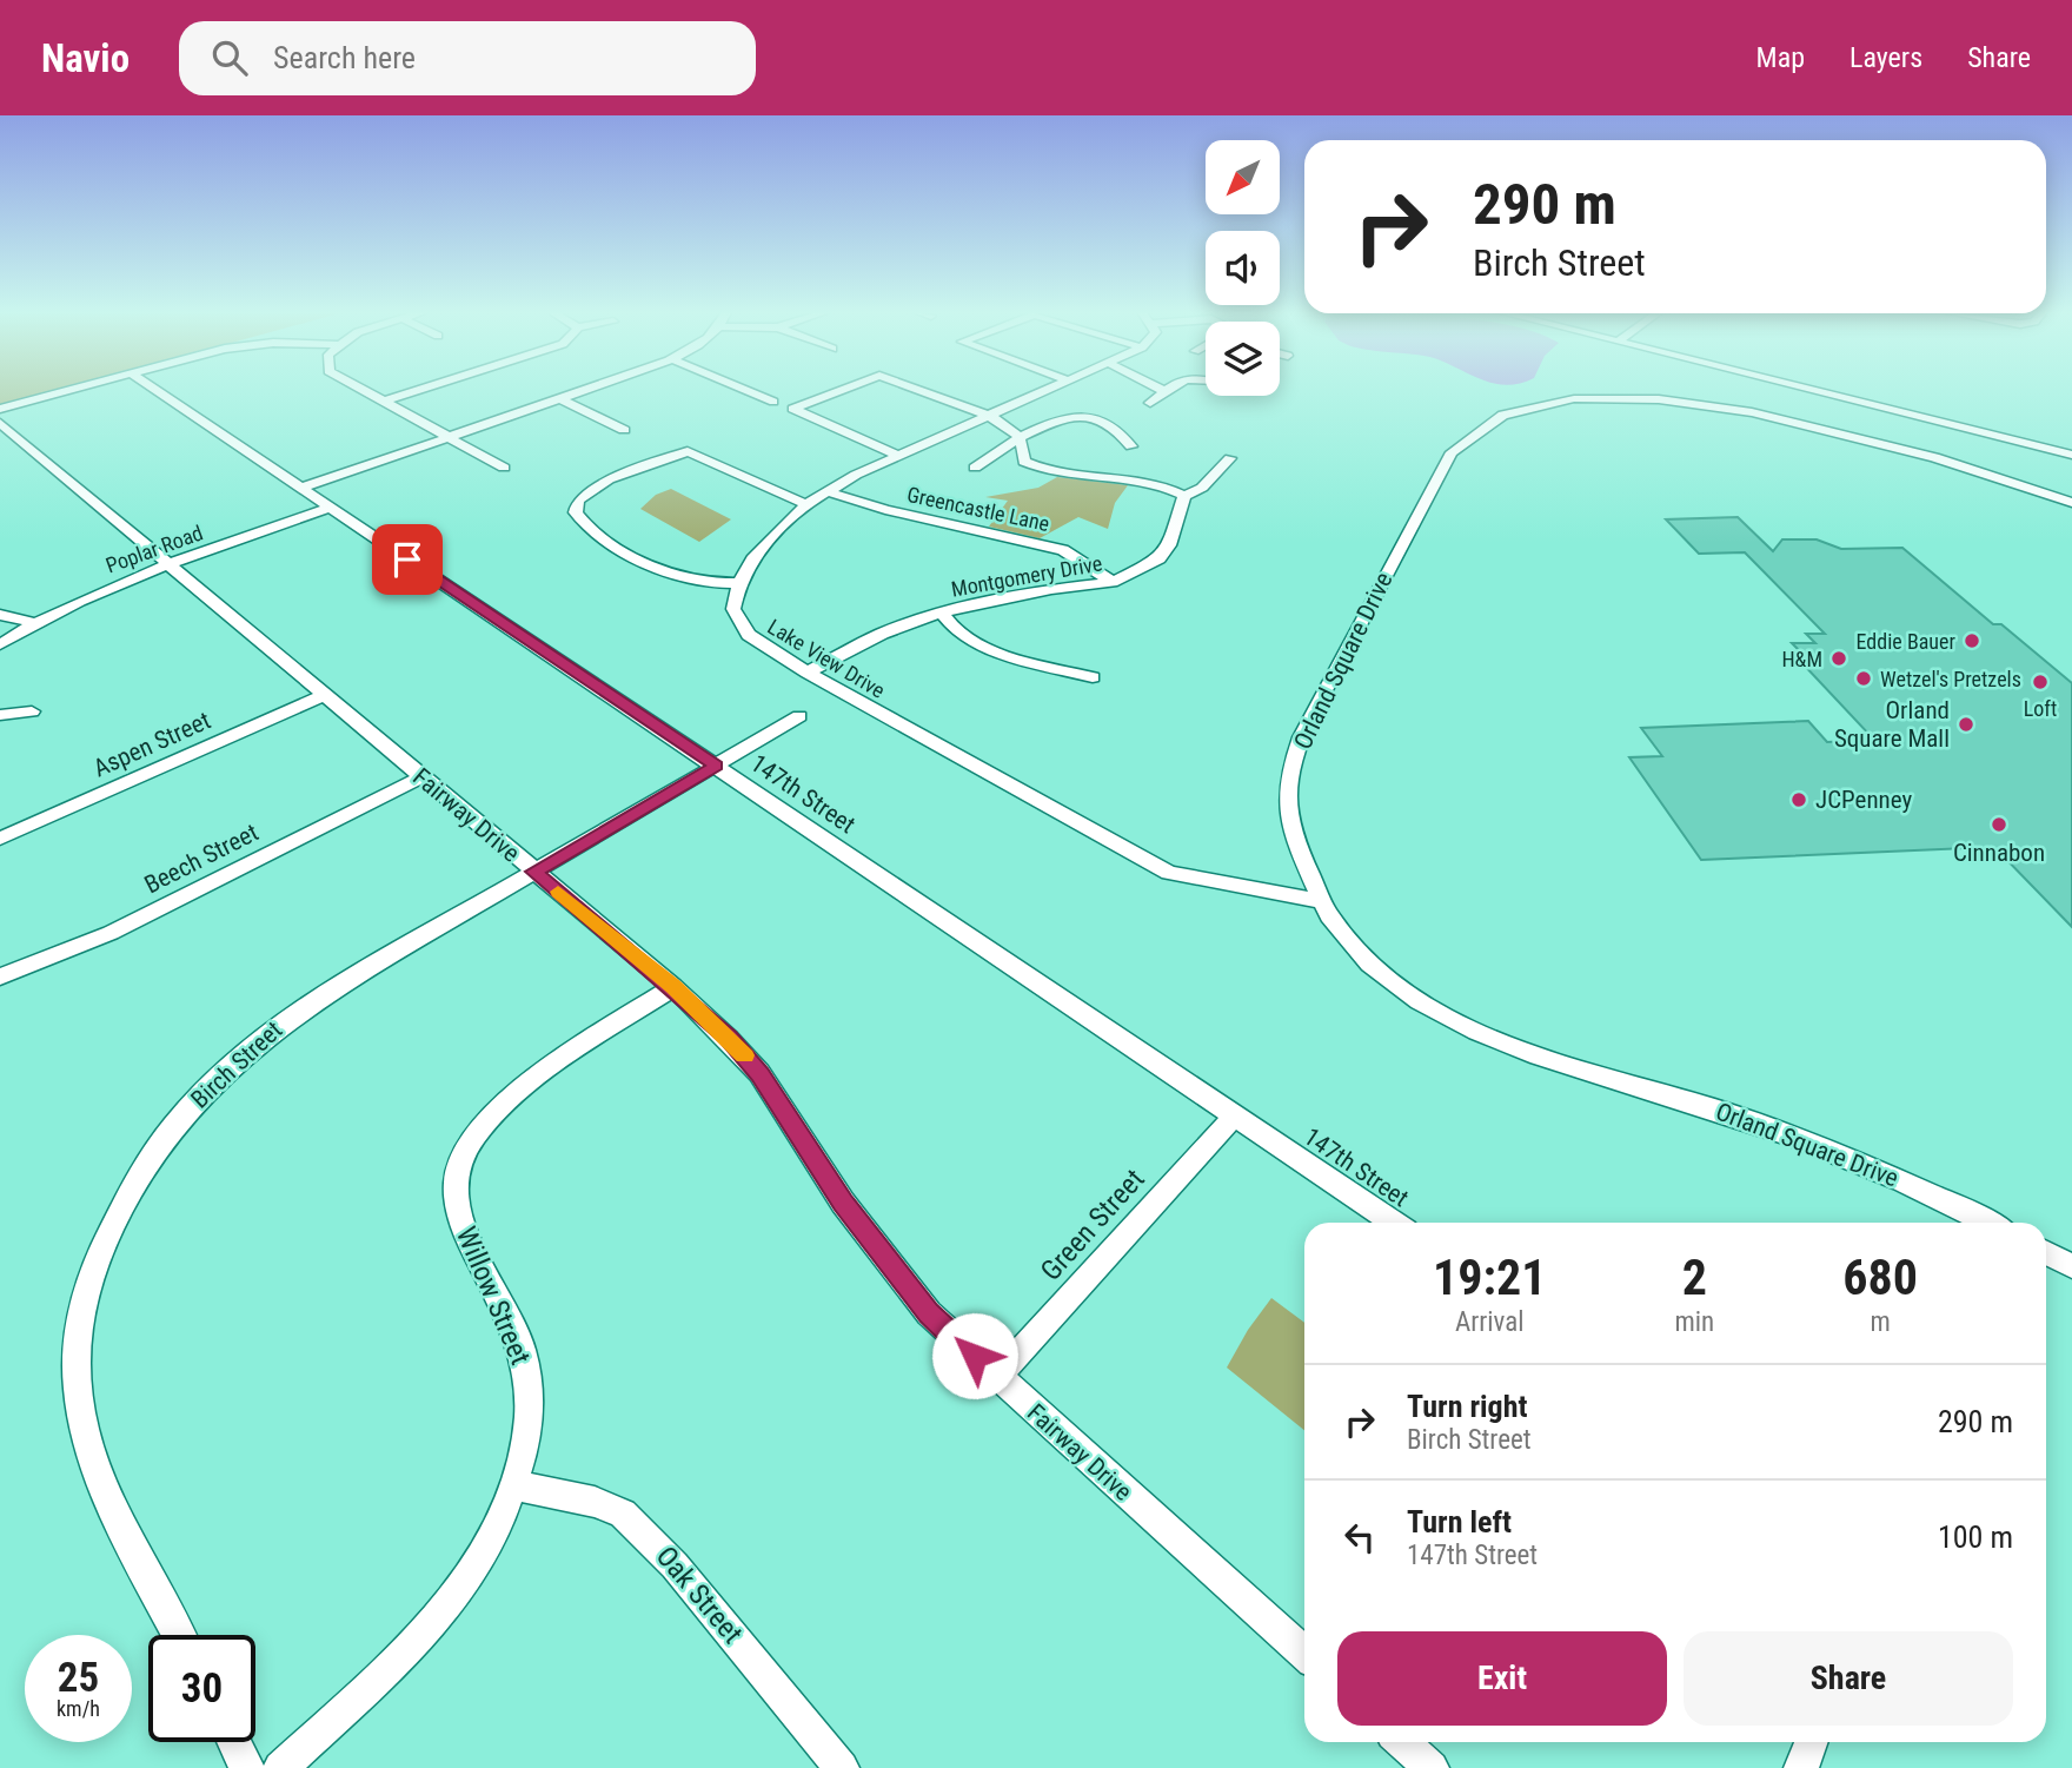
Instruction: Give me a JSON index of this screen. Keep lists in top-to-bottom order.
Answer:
{
  "streets": {
    "street": [
      "Greencastle Lane",
      "Poplar Road",
      "Montgomery Drive",
      "Lake View Drive",
      "Orland Square Drive",
      "Aspen Street",
      "147th Street",
      "Fairway Drive",
      "Beech Street",
      "Birch Street",
      "Green Street",
      "Willow Street",
      "Oak Street"
    ]
  },
  "crossings": [
    ["Greencastle Lane", "Montgomery Drive"],
    ["Poplar Road", "147th Street"],
    ["Poplar Road", "Fairway Drive"],
    ["Montgomery Drive", "Lake View Drive"],
    ["Lake View Drive", "Orland Square Drive"],
    ["Aspen Street", "Fairway Drive"],
    ["147th Street", "Birch Street"],
    ["147th Street", "Green Street"],
    ["Fairway Drive", "Beech Street"],
    ["Fairway Drive", "Birch Street"],
    ["Fairway Drive", "Green Street"],
    ["Fairway Drive", "Willow Street"],
    ["Willow Street", "Oak Street"]
  ],
  "places": [
    "Eddie Bauer",
    "H&M",
    "Wetzel's Pretzels",
    "Loft",
    "Orland Square Mall",
    "JCPenney",
    "Cinnabon"
  ],
  "north": "bottom left",
  "page": {
    "header": "Navio",
    "search": "Search here",
    "nav": ["Map", "Layers", "Share"],
    "turn": ["290 m", "Birch Street"],
    "eta": [
      "19:21",
      "Arrival",
      "2",
      "min",
      "680",
      "m"
    ],
    "list": [
      {
        "name": "Turn right",
        "note": "Birch Street",
        "value": "290 m"
      },
      {
        "name": "Turn left",
        "note": "147th Street",
        "value": "100 m"
      }
    ],
    "buttons": ["Exit", "Share"],
    "speed": "25 km/h",
    "limit": "30"
  }
}
